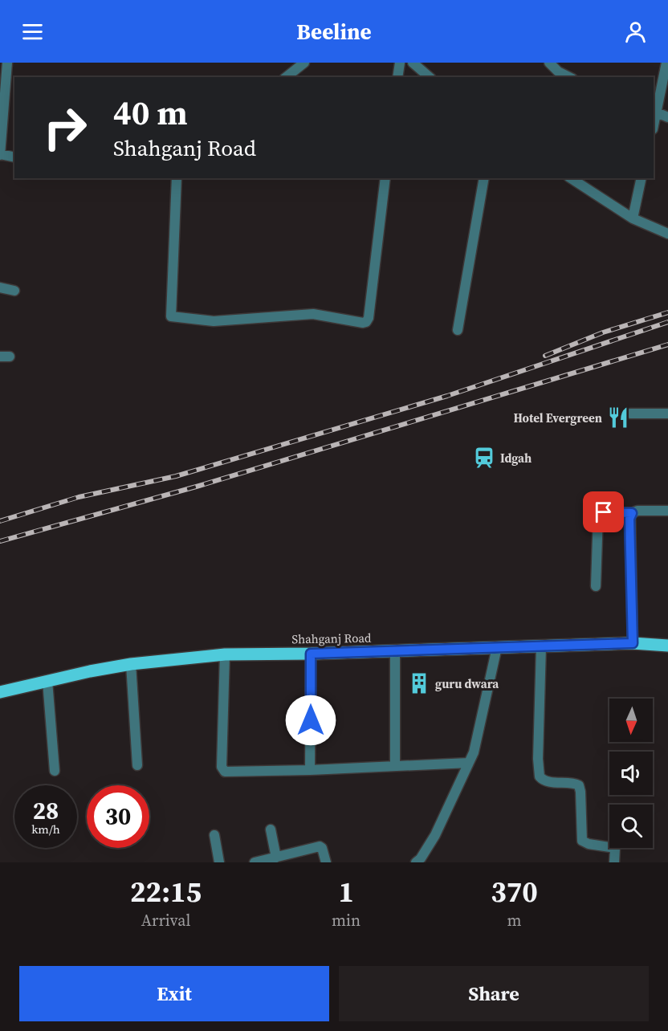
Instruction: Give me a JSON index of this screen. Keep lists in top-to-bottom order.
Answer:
{
  "streets": {
    "main road": ["Shahganj Road"]
  },
  "places": {
    "restaurant": ["Hotel Evergreen"],
    "station": ["Idgah"],
    "building": ["guru dwara"]
  },
  "north": "bottom",
  "page": {
    "header": "Beeline",
    "turn": ["40 m", "Shahganj Road"],
    "speed": "28 km/h",
    "limit": "30",
    "eta": [
      "22:15",
      "Arrival",
      "1",
      "min",
      "370",
      "m"
    ],
    "buttons": ["Exit", "Share"]
  }
}
